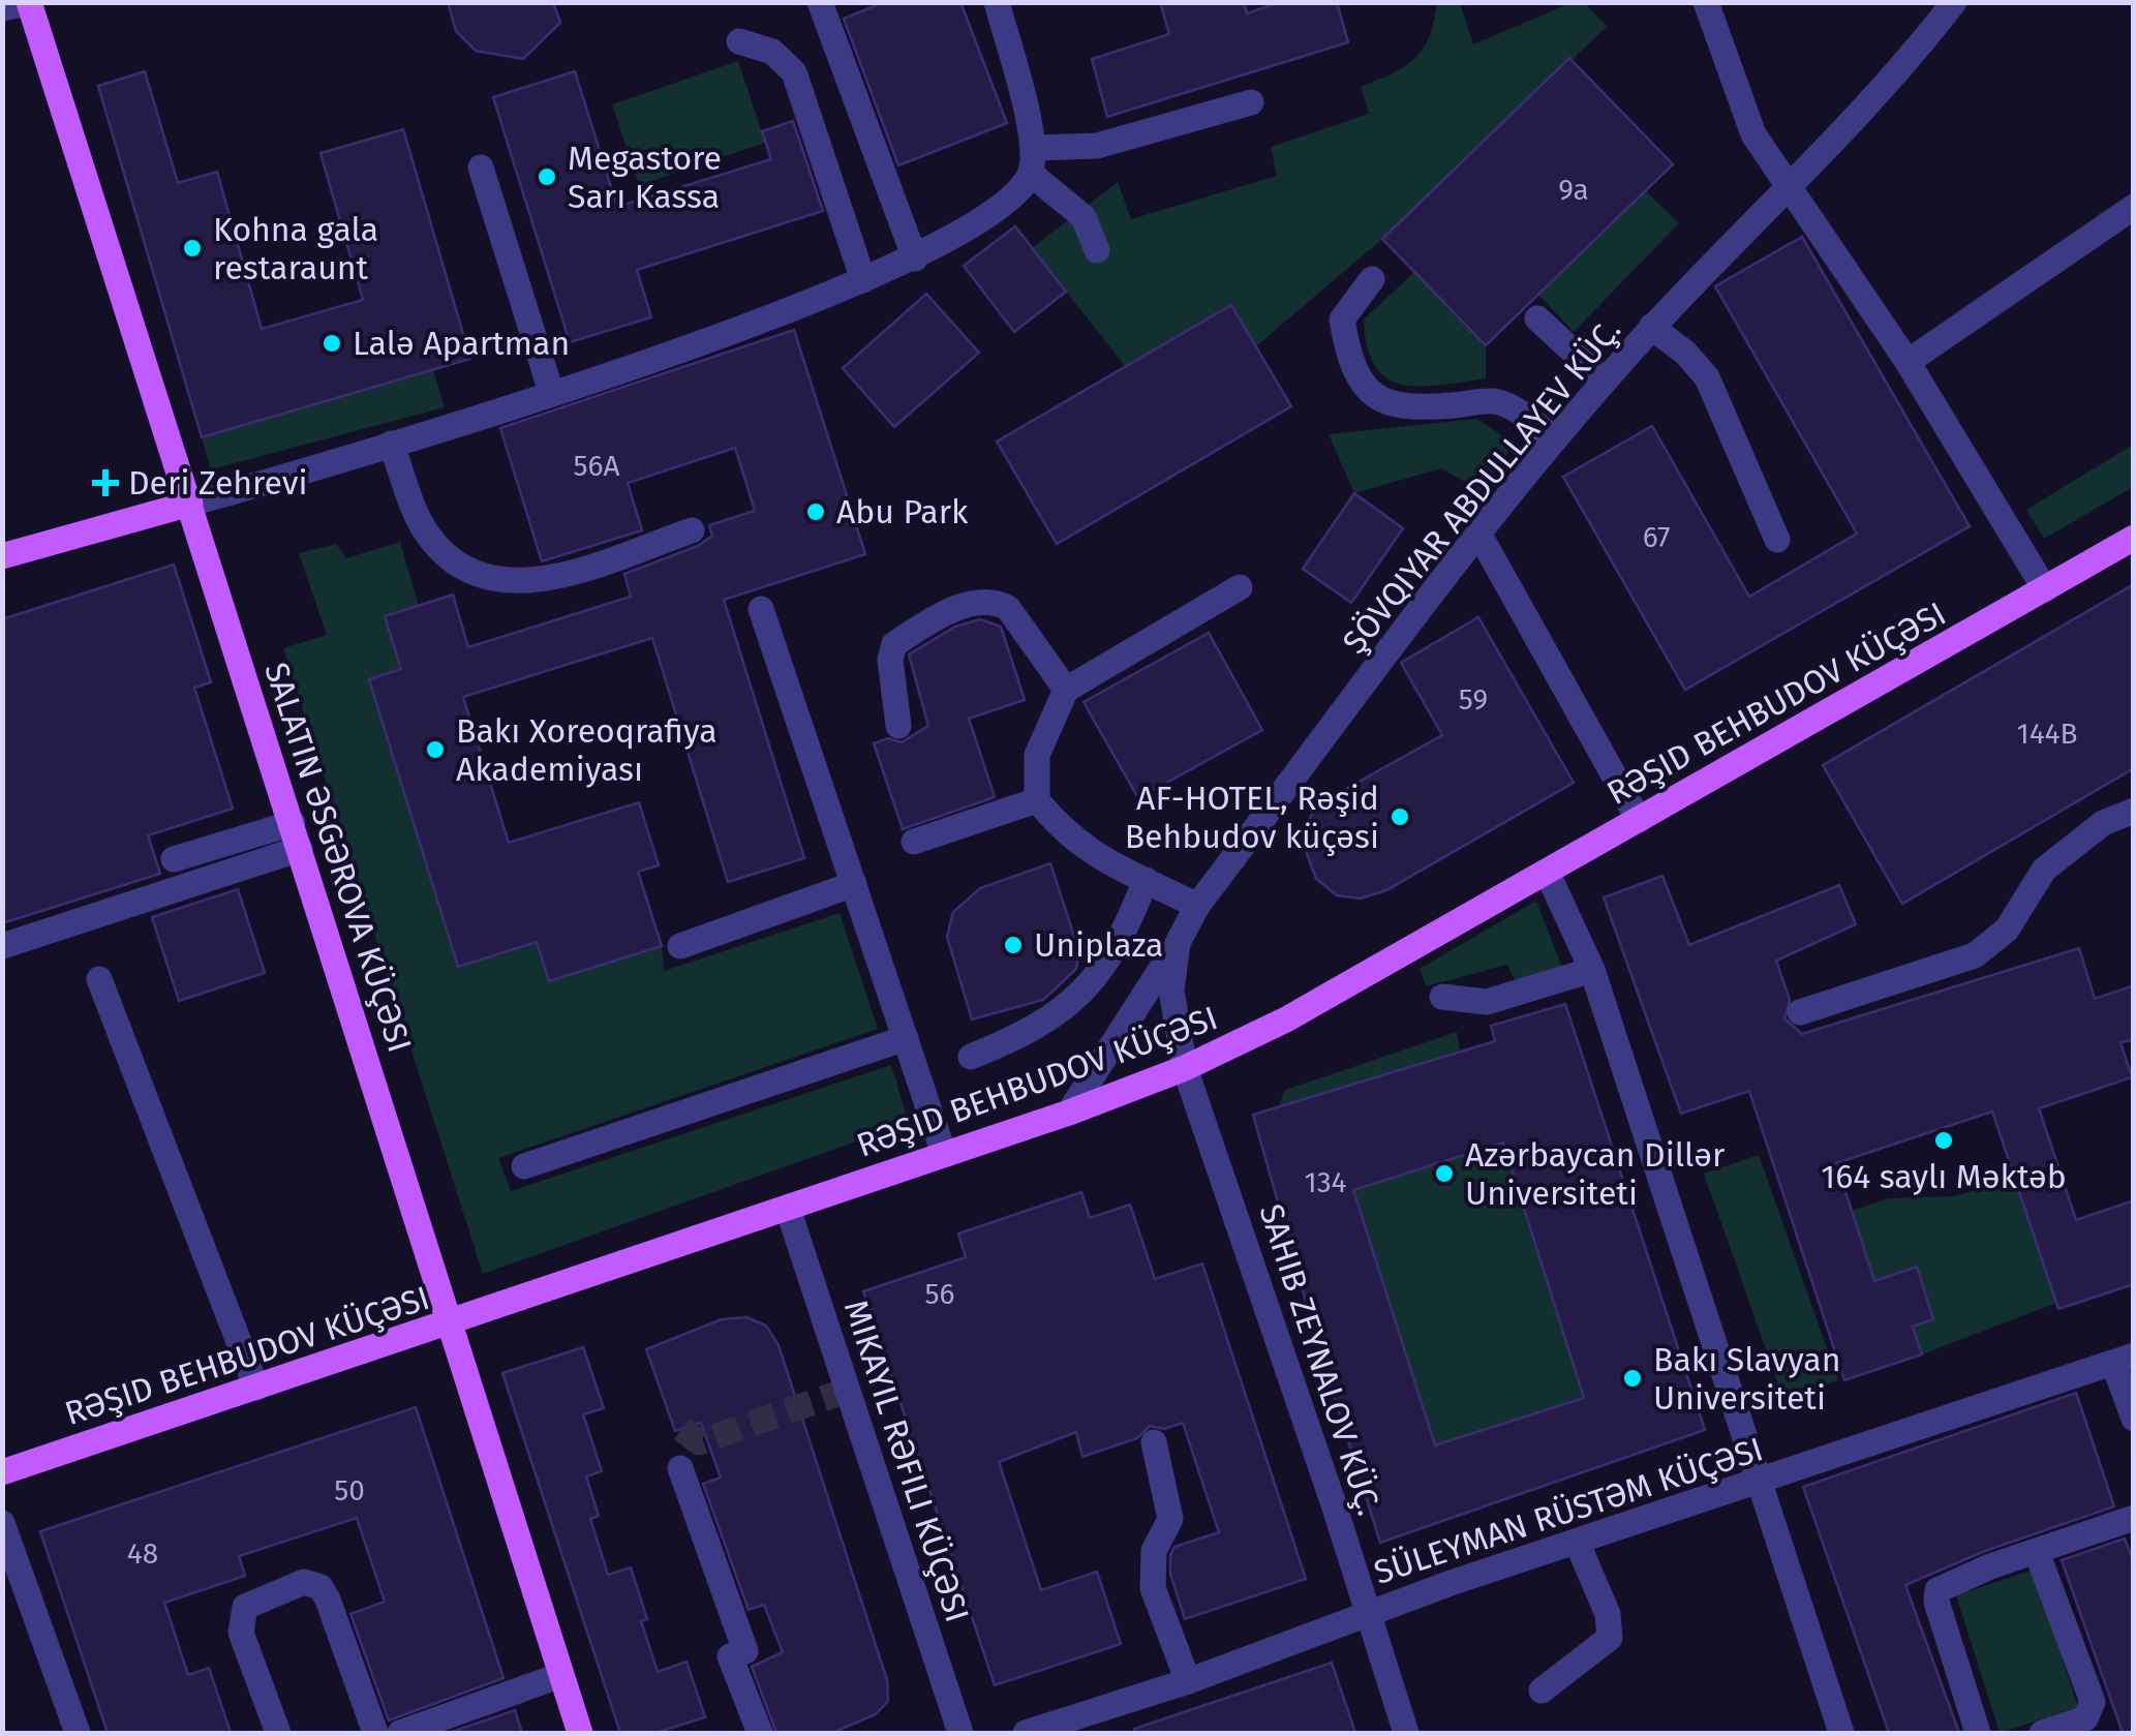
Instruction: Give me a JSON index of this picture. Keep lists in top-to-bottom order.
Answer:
{
  "streets": {
    "main road": ["RƏŞID BEHBUDOV KÜÇƏSI"],
    "street": ["ŞÖVQIYAR ABDULLAYEV KÜÇ.", "SAHIB ZEYNALOV KÜÇ.", "SÜLEYMAN RÜSTƏM KÜÇƏSI"]
  },
  "crossings": [
    ["ŞÖVQIYAR ABDULLAYEV KÜÇ.", "RƏŞID BEHBUDOV KÜÇƏSI"],
    ["ŞÖVQIYAR ABDULLAYEV KÜÇ.", "SAHIB ZEYNALOV KÜÇ."],
    ["RƏŞID BEHBUDOV KÜÇƏSI", "SAHIB ZEYNALOV KÜÇ."],
    ["SAHIB ZEYNALOV KÜÇ.", "SÜLEYMAN RÜSTƏM KÜÇƏSI"]
  ],
  "places": {
    "other": [
      "Megastore Sarı Kassa",
      "Kohna gala restaraunt",
      "Lalә Apartman",
      "Abu Park",
      "Bakı Xoreoqrafiya Akademiyası",
      "AF-HOTEL, Rəşid Behbudov küçəsi",
      "Uniplaza",
      "164 saylı Məktəb",
      "Azərbaycan Dillər Universiteti",
      "Bakı Slavyan Universiteti"
    ],
    "health": ["Deri Zehrevi"]
  },
  "house_numbers": [
    "9a",
    "56A",
    "67",
    "59",
    "144B",
    "134",
    "56",
    "50",
    "48"
  ]
}
